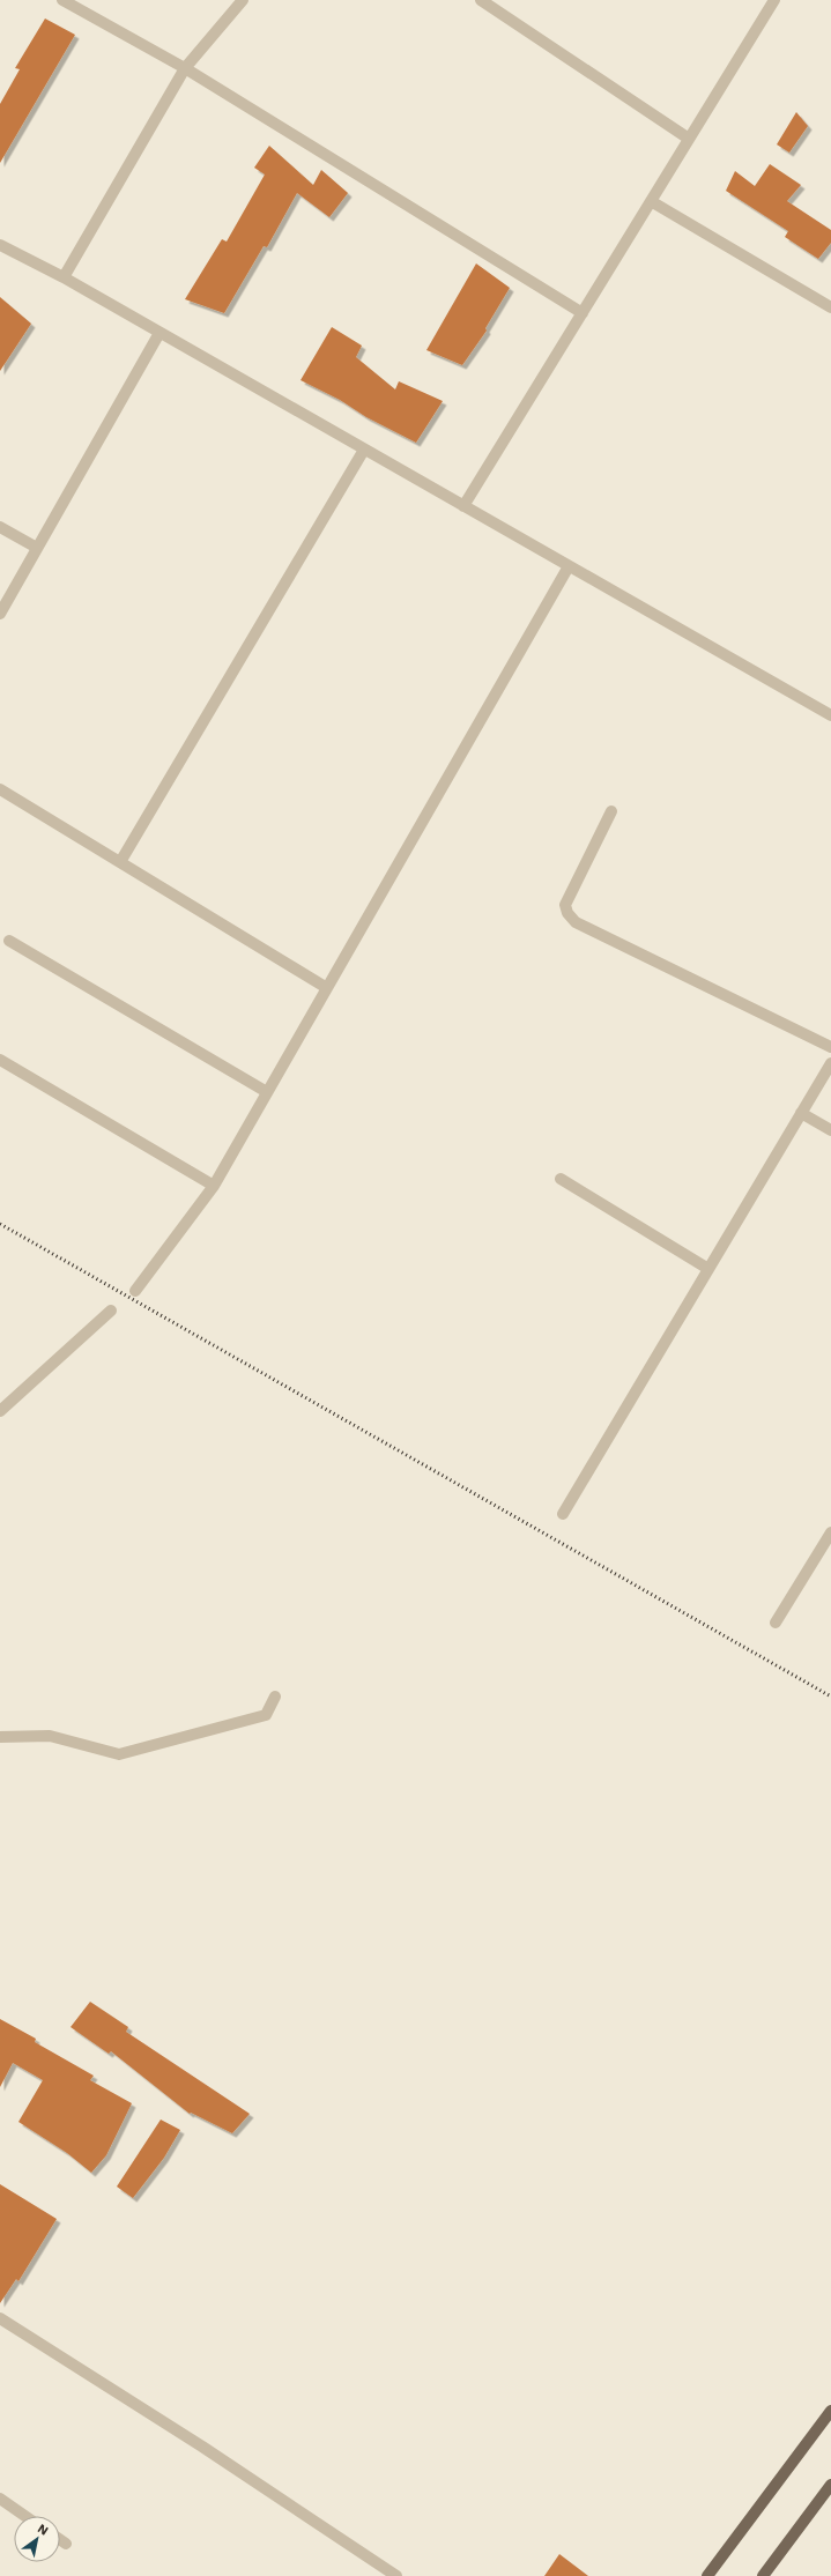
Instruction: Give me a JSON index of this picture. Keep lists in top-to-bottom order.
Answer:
{
  "north": "top right"
}
